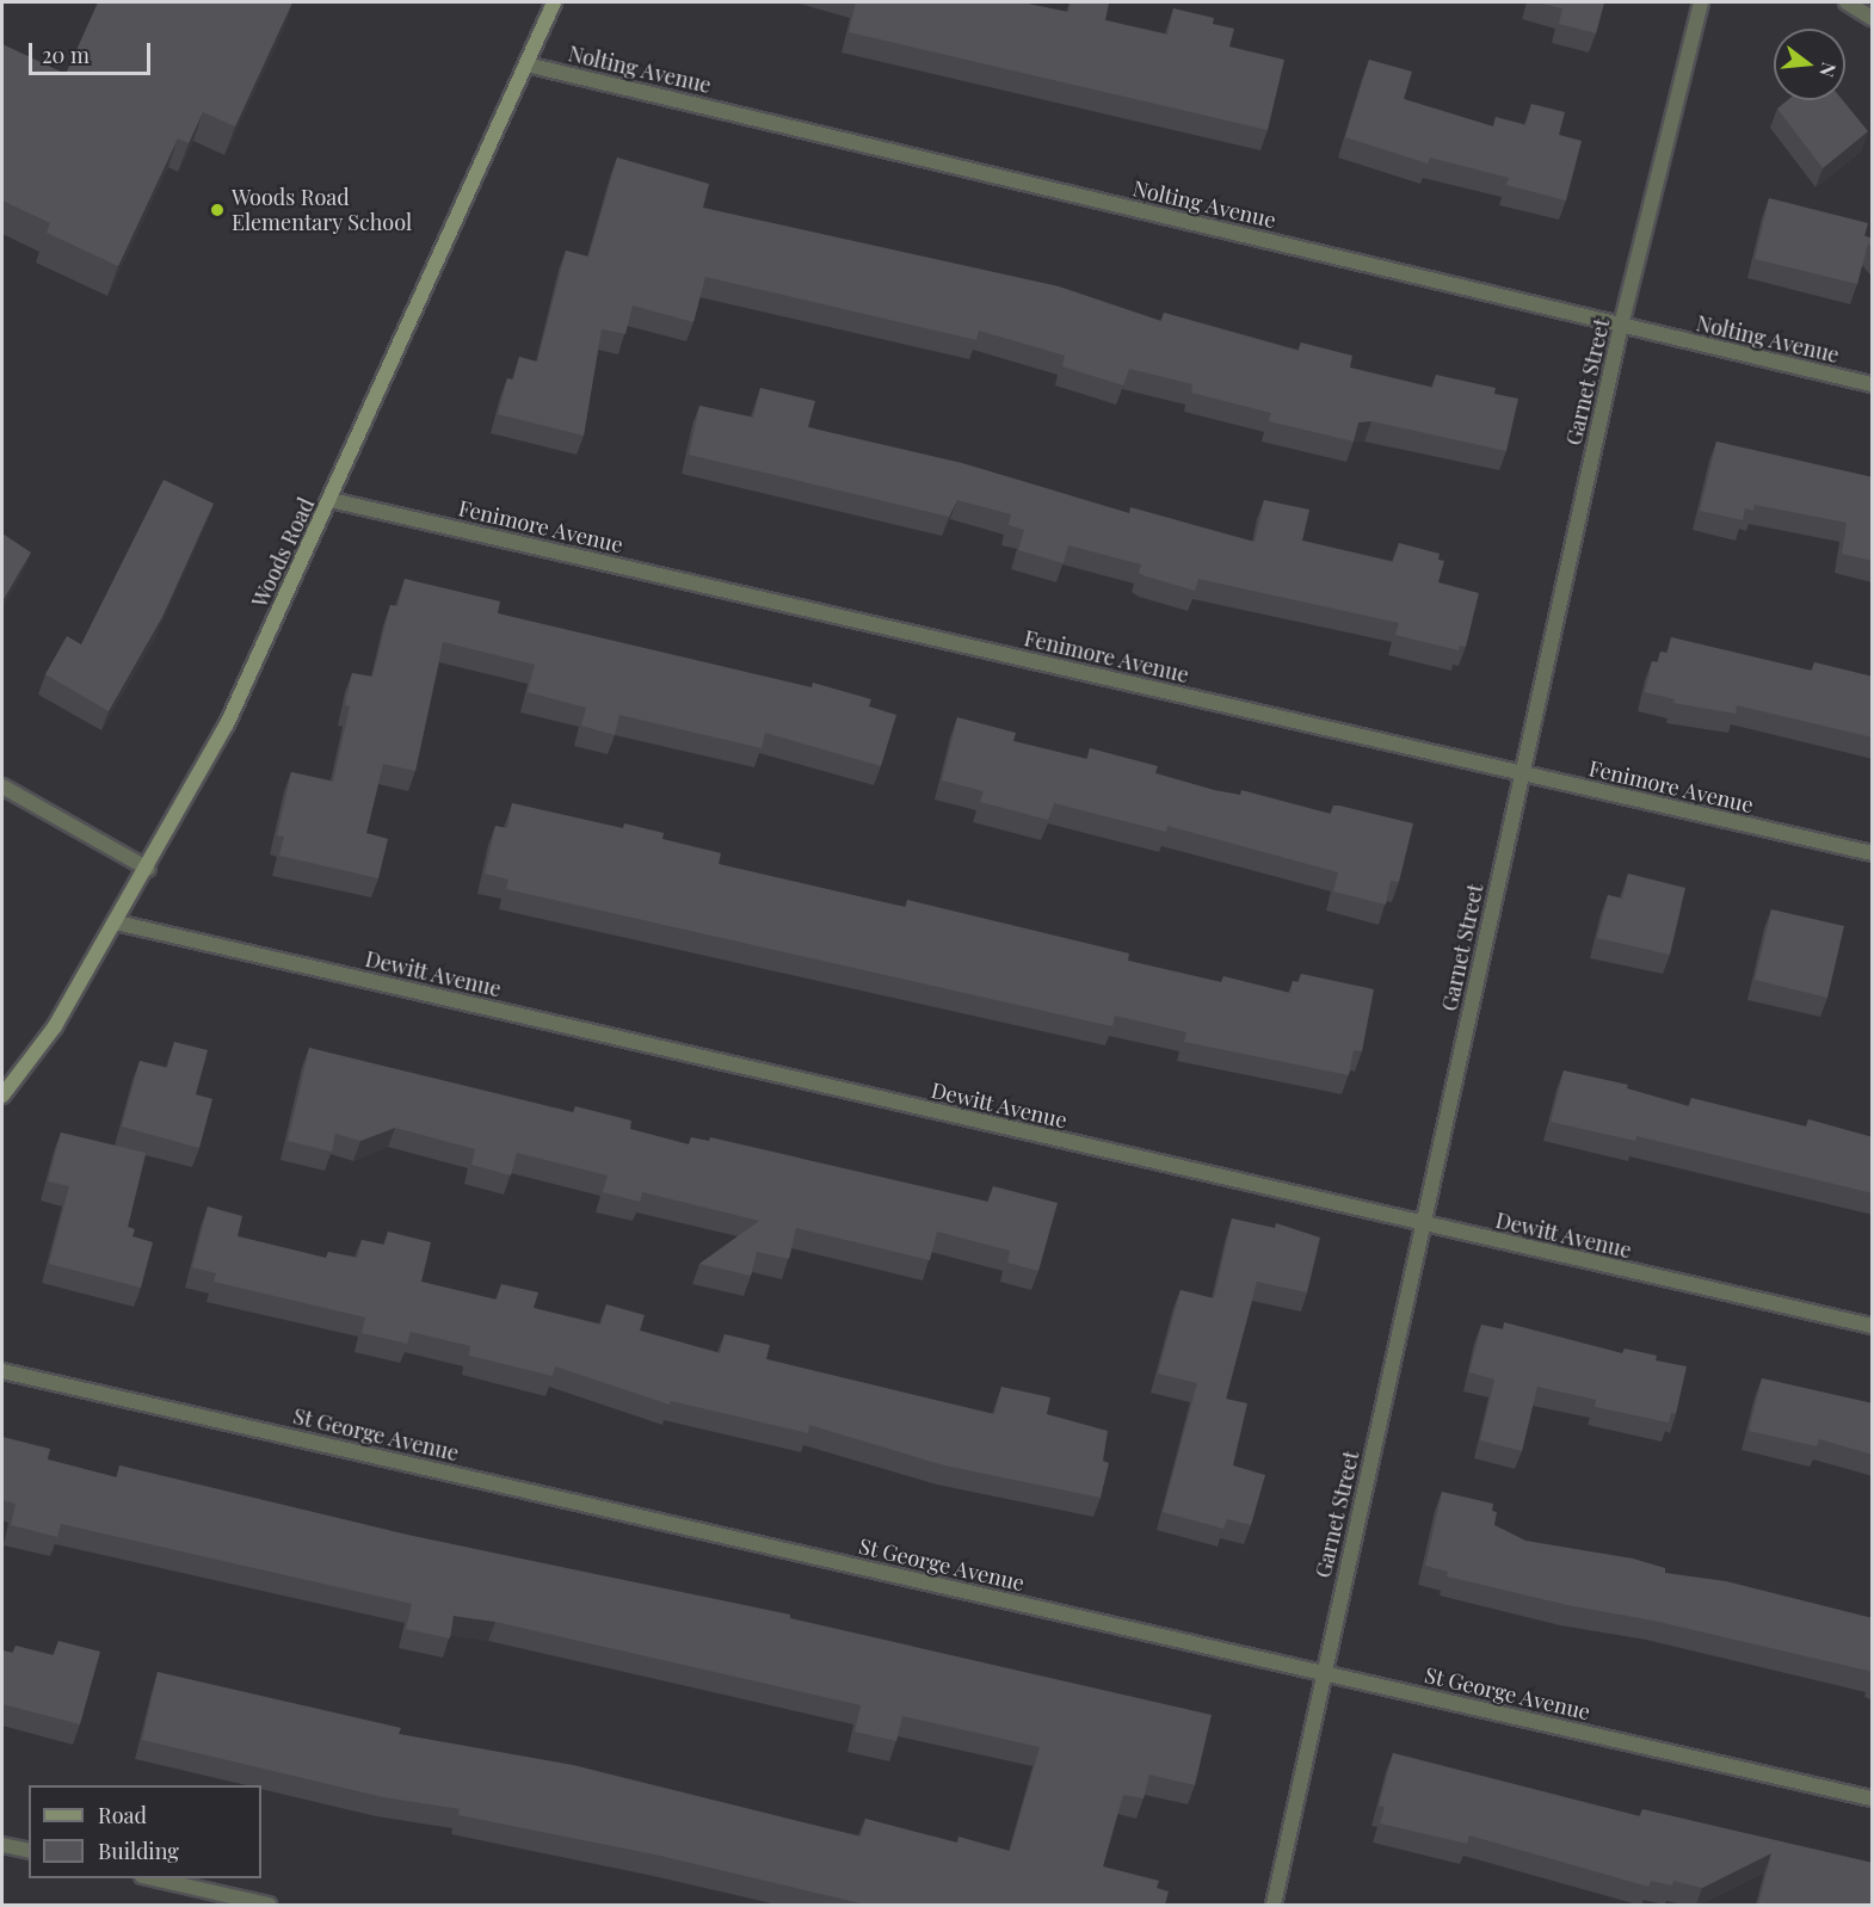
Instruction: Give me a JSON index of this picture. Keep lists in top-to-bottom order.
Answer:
{
  "streets": {
    "street": [
      "Nolting Avenue",
      "Garnet Street",
      "Fenimore Avenue",
      "Woods Road",
      "Dewitt Avenue",
      "St George Avenue"
    ]
  },
  "crossings": [
    ["Nolting Avenue", "Garnet Street"],
    ["Nolting Avenue", "Woods Road"],
    ["Garnet Street", "Fenimore Avenue"],
    ["Garnet Street", "Dewitt Avenue"],
    ["Garnet Street", "St George Avenue"],
    ["Fenimore Avenue", "Woods Road"],
    ["Woods Road", "Dewitt Avenue"]
  ],
  "places": ["Woods Road Elementary School"],
  "legend": ["Road", "Building"],
  "scale_bar": "20 m",
  "north": "right"
}
